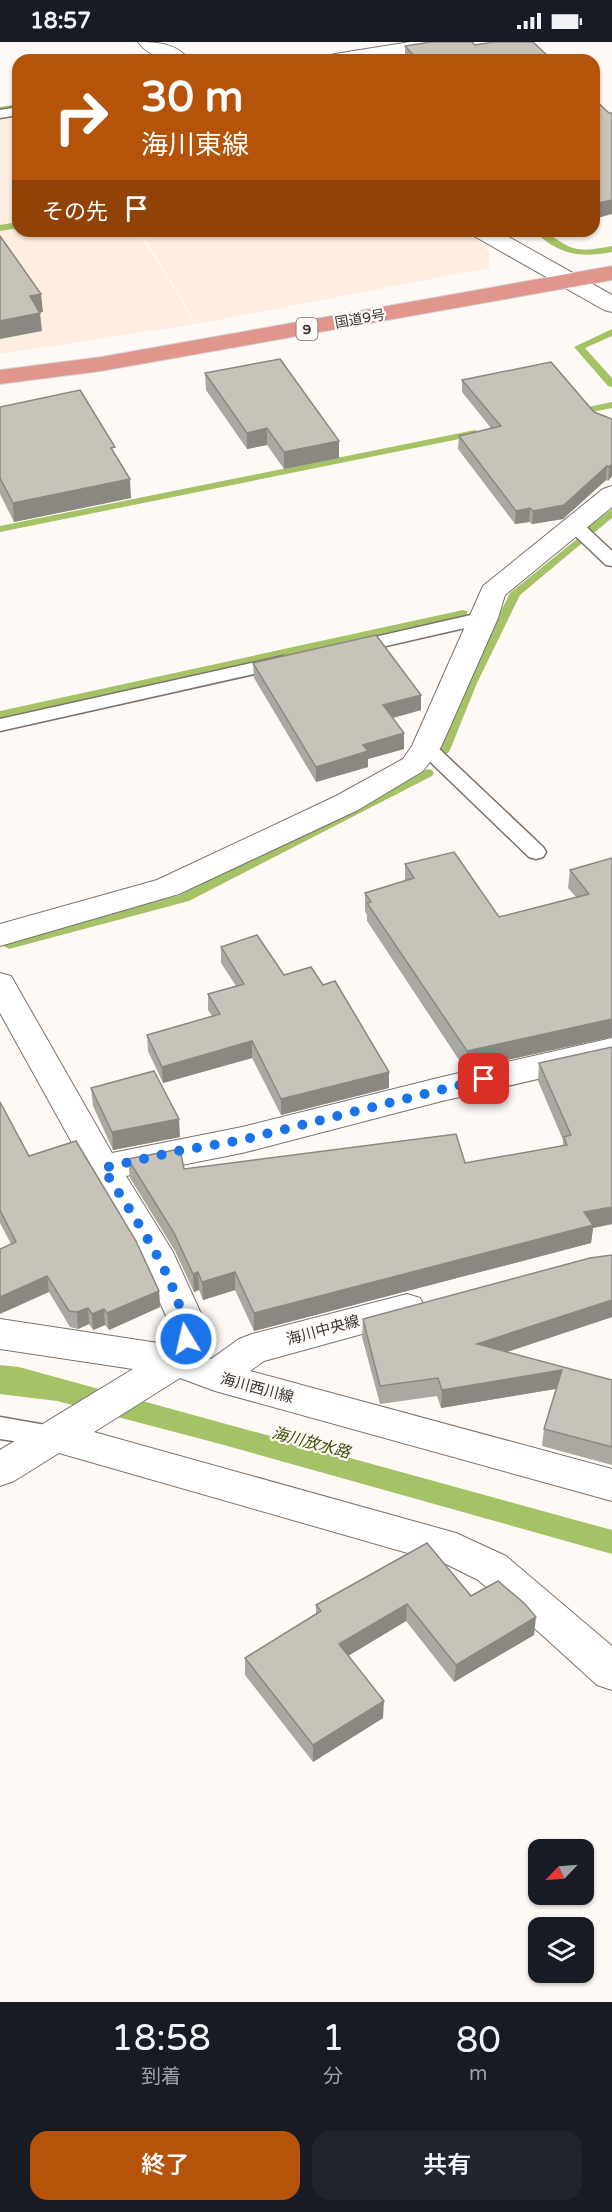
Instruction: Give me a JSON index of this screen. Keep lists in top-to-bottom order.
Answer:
{
  "streets": {
    "highway": ["国道9号", "9"],
    "street": ["海川中央線", "海川西川線"]
  },
  "crossings": [
    ["海川中央線", "海川西川線"]
  ],
  "water": ["海川放水路"],
  "north": "bottom left",
  "page": {
    "status": "18:57",
    "turn": ["30 m", "海川東線"],
    "then": "その先",
    "eta": [
      "18:58",
      "到着",
      "1",
      "分",
      "80",
      "m"
    ],
    "buttons": ["終了", "共有"]
  }
}
